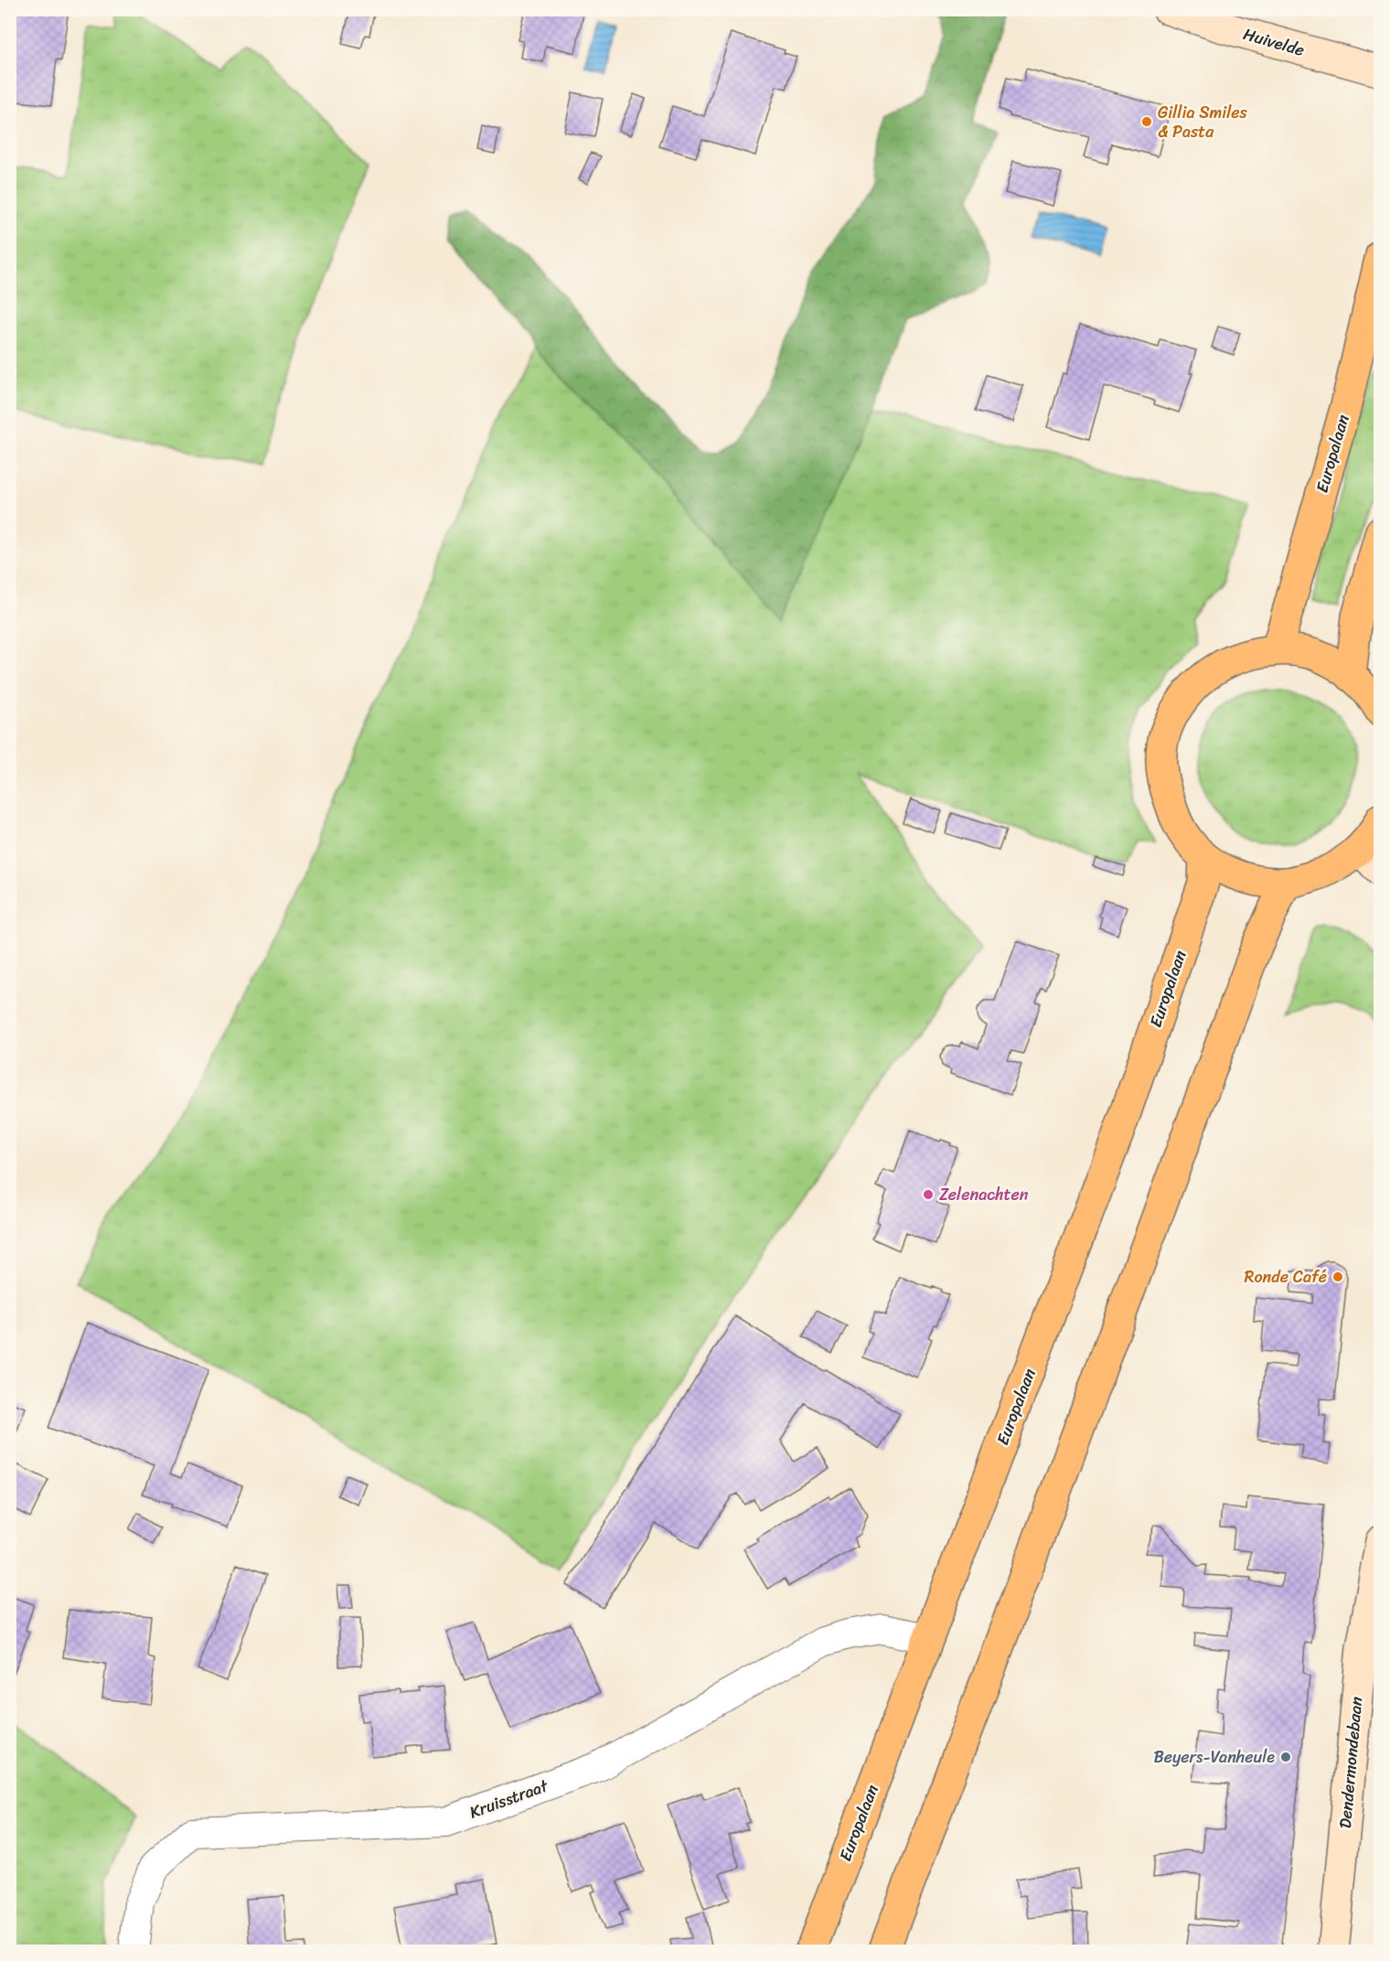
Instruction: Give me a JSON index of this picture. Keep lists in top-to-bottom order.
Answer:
{
  "streets": {
    "main road": ["Europalaan"],
    "street": ["Huivelde", "Dendermondebaan", "Kruisstraat"]
  },
  "crossings": [
    ["Europalaan", "Kruisstraat"]
  ],
  "places": [
    "Gillia Smiles & Pasta",
    "Zelenachten",
    "Ronde Café",
    "Beyers-Vanheule"
  ]
}
